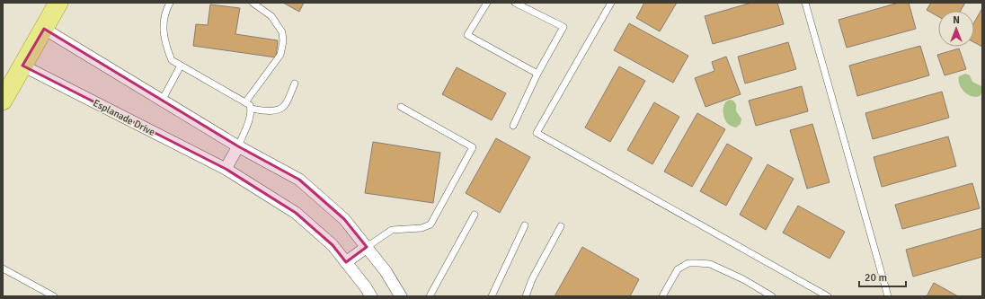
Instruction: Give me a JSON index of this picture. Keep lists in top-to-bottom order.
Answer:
{
  "streets": {
    "street": ["Esplanade Drive"]
  },
  "scale_bar": "20 m",
  "north": "top"
}
